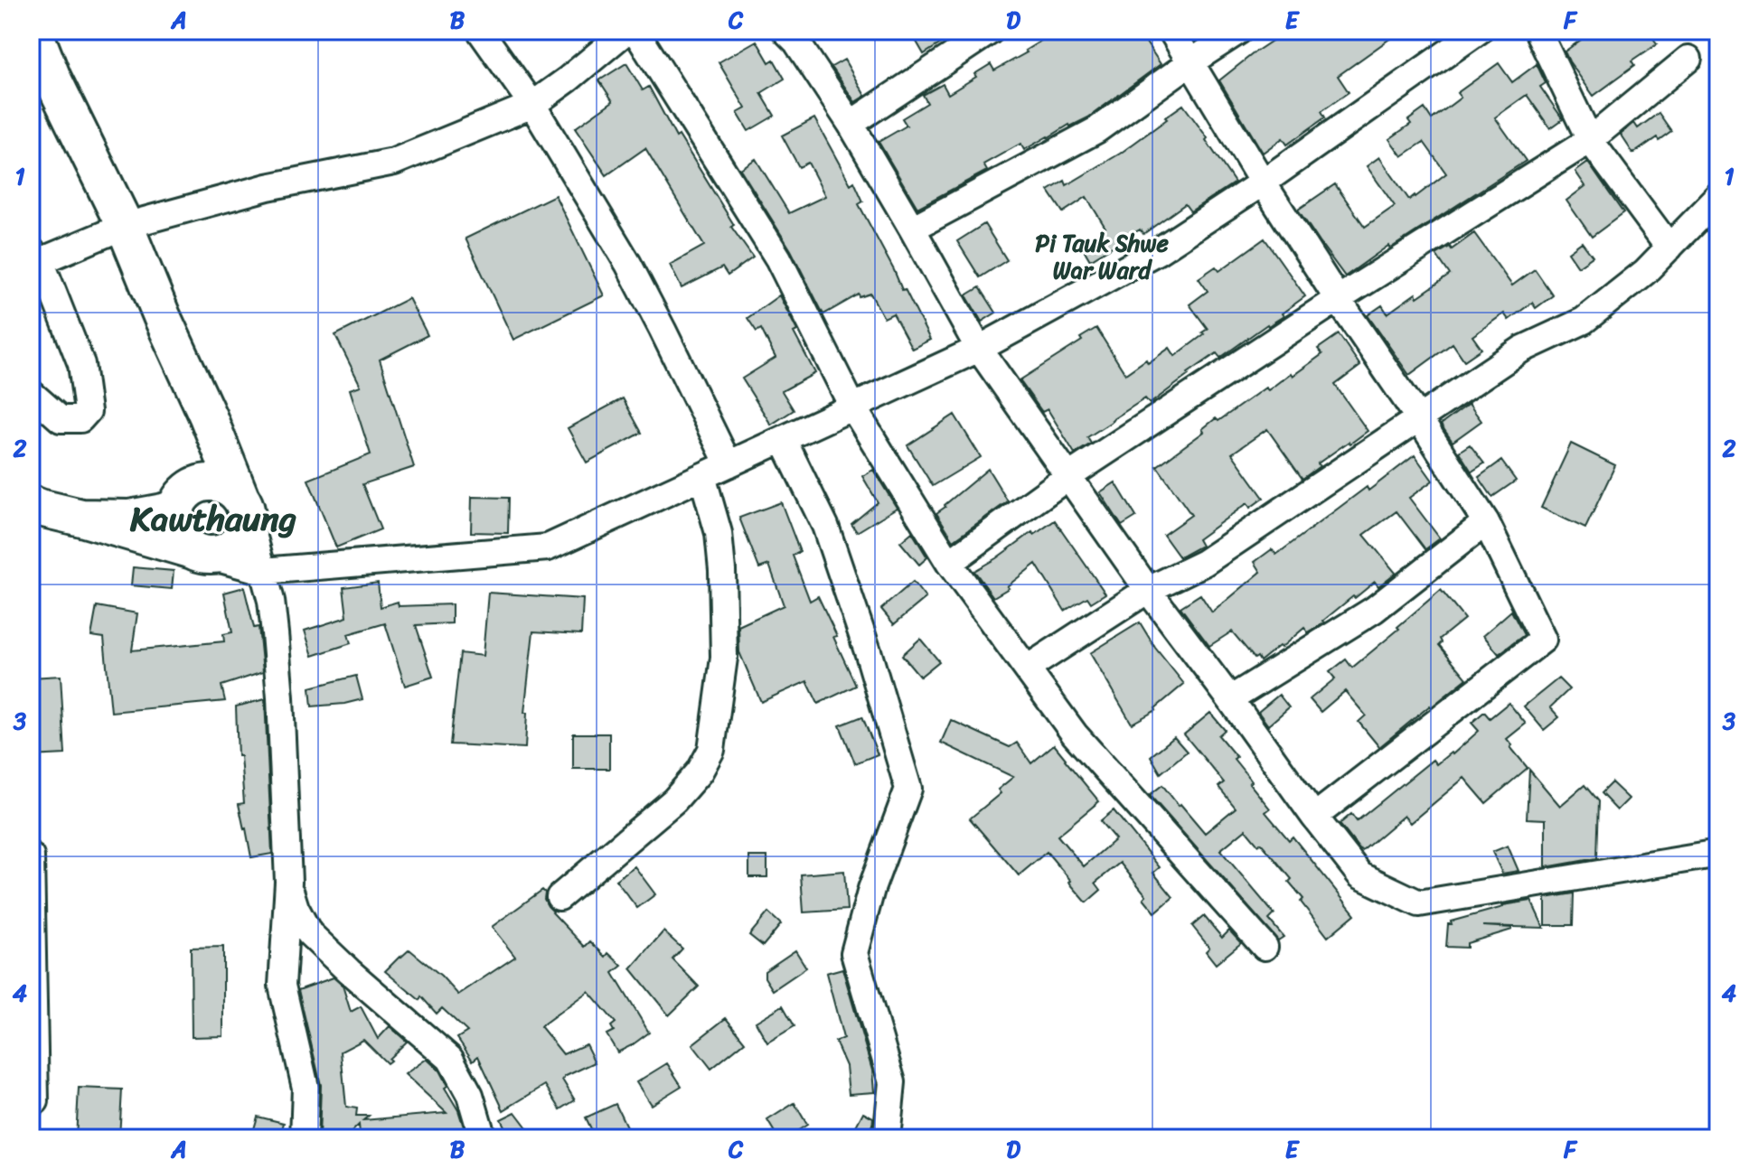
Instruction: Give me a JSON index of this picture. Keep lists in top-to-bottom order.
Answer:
{
  "districts": ["Pi Tauk Shwe War Ward", "Kawthaung"],
  "grid": {
    "columns": [
      "A",
      "B",
      "C",
      "D",
      "E",
      "F"
    ],
    "rows": [
      "1",
      "2",
      "3",
      "4"
    ]
  }
}
